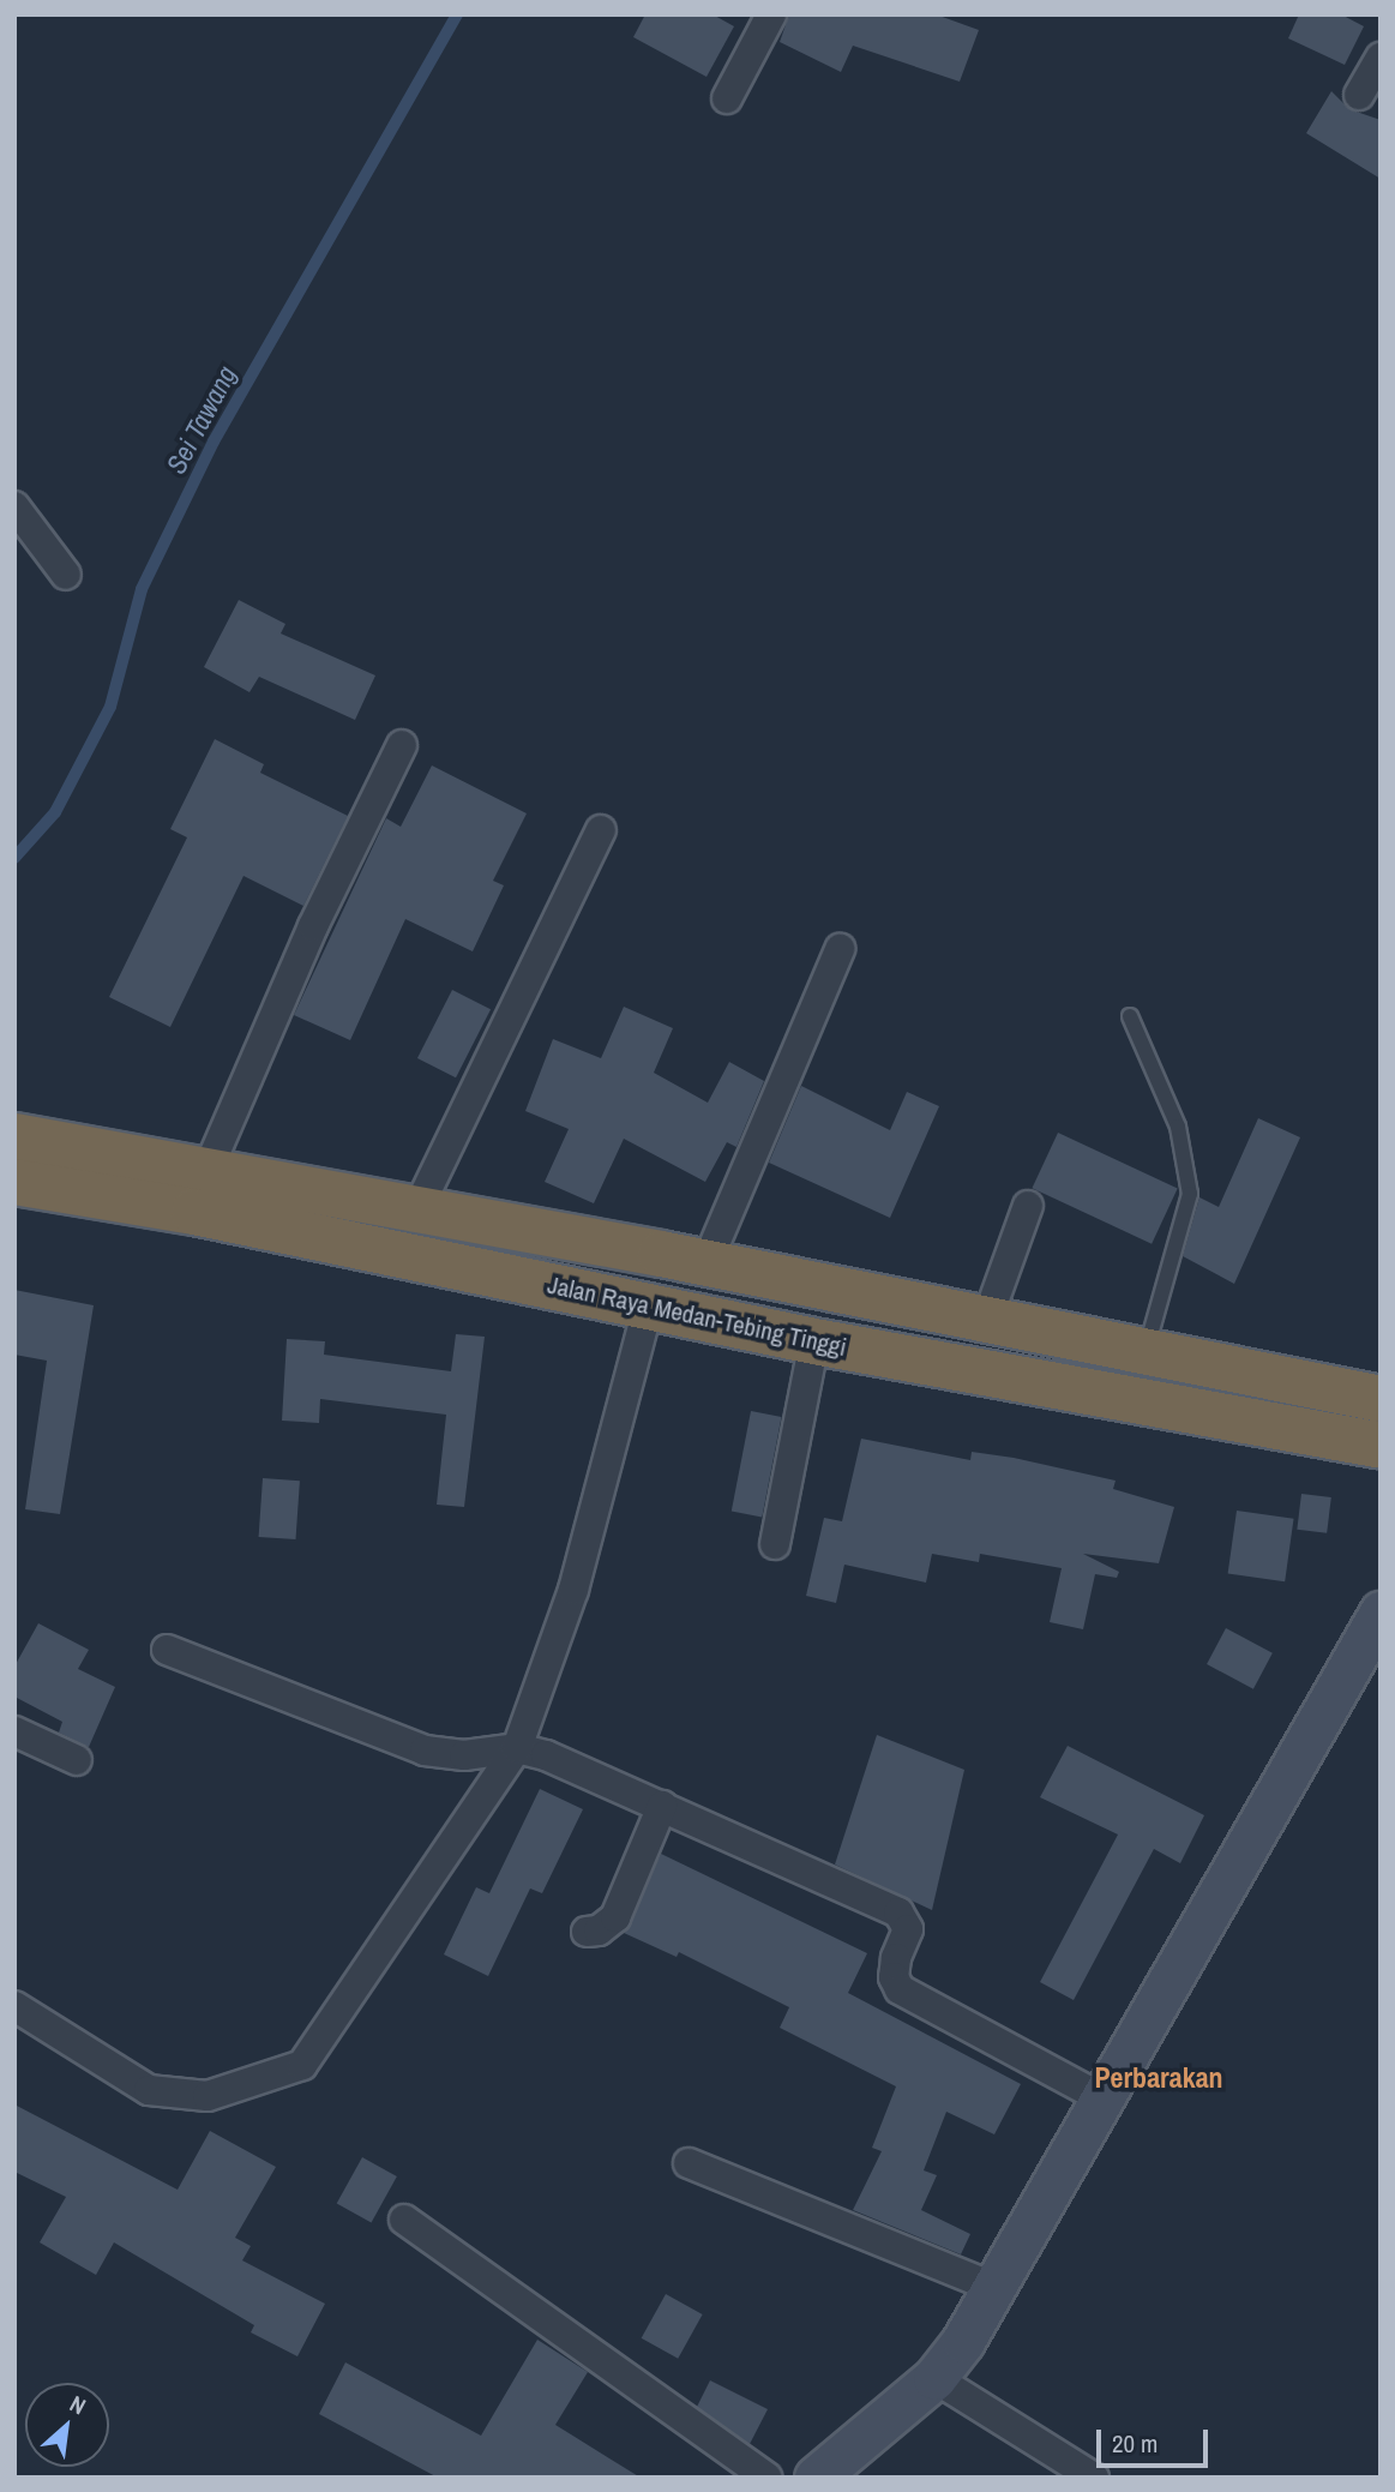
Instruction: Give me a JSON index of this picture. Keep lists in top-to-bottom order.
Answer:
{
  "streets": {
    "highway": ["Jalan Raya Medan-Tebing Tinggi"]
  },
  "districts": ["Perbarakan"],
  "water": ["Sei Tawang"],
  "scale_bar": "20 m",
  "north": "top right"
}
